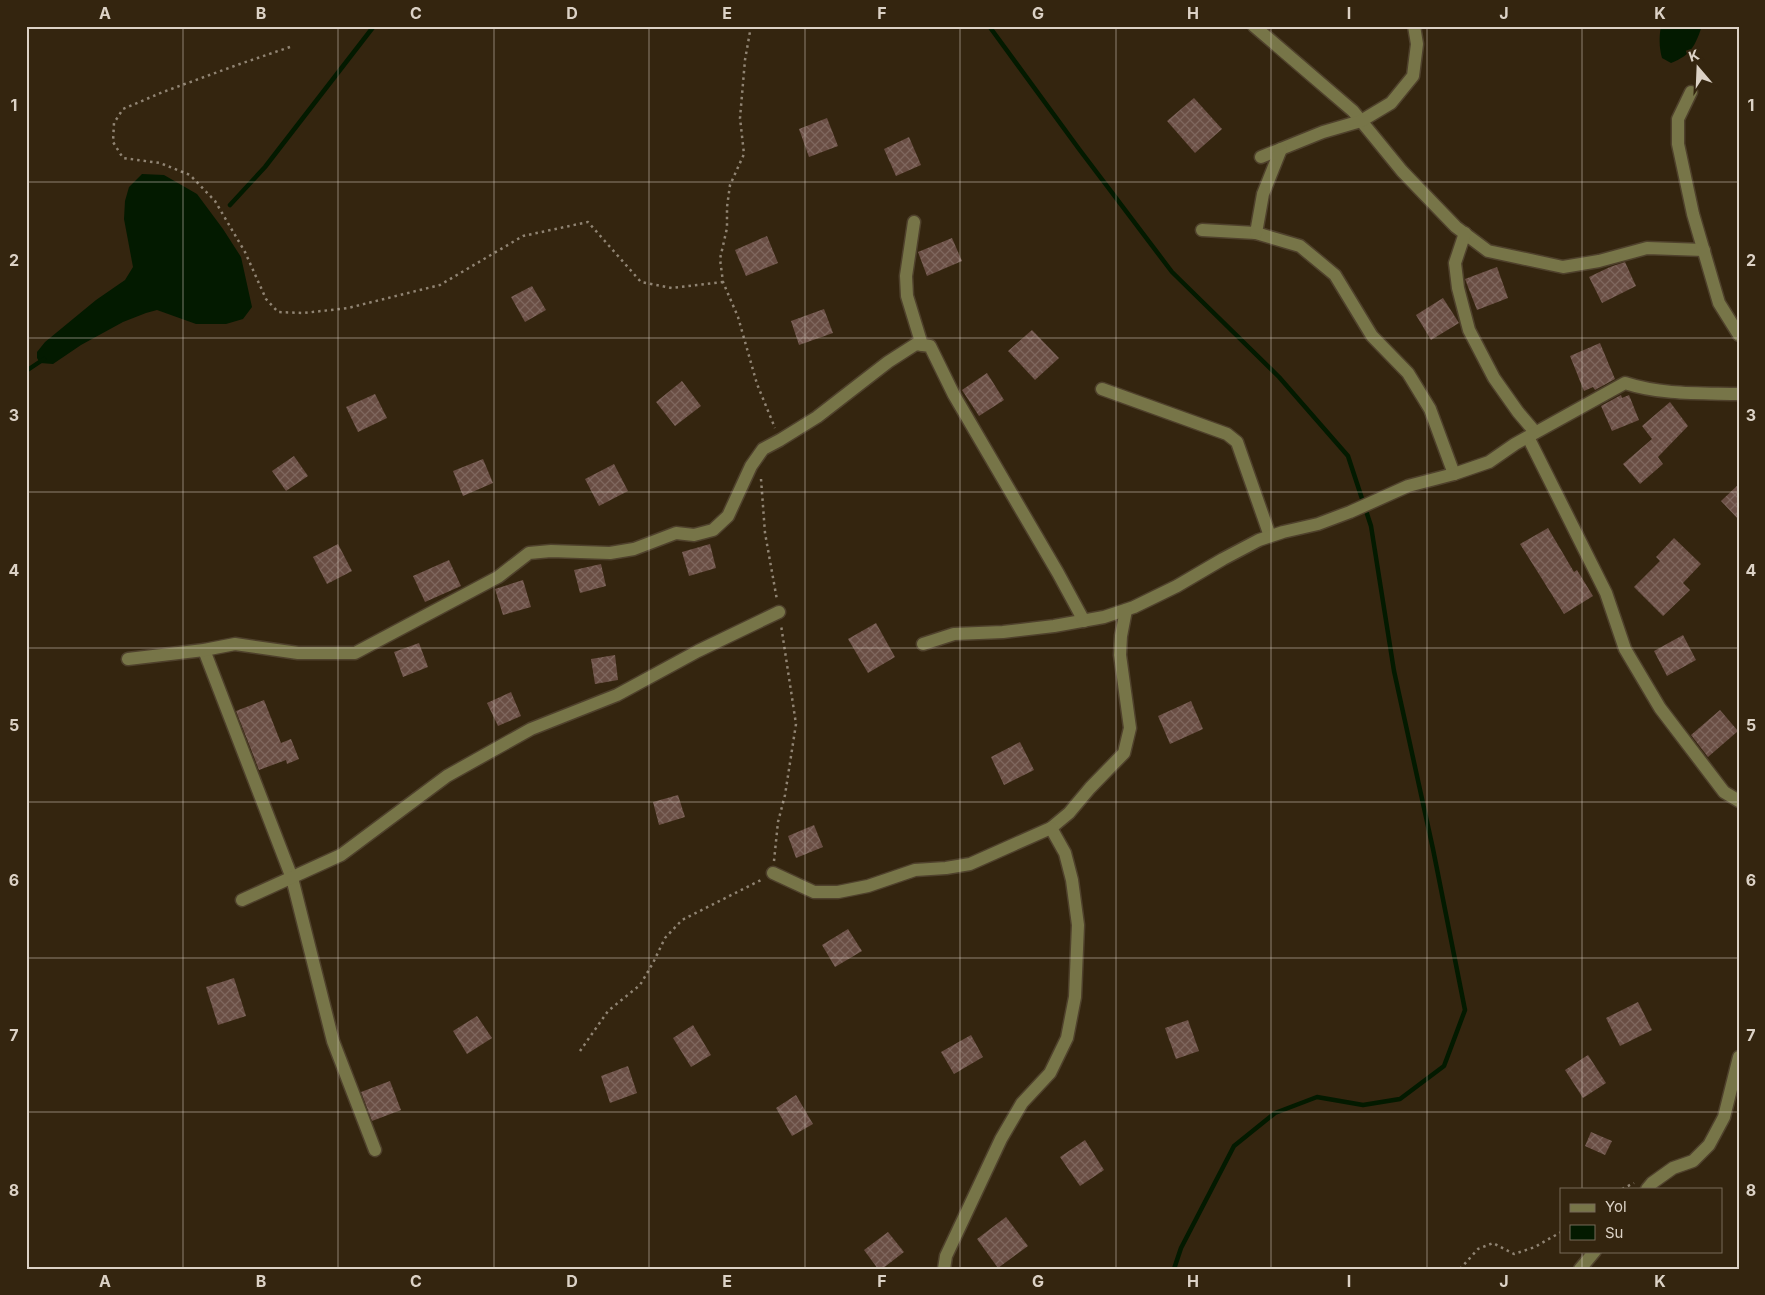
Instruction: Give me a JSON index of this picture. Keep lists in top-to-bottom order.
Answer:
{
  "legend": ["Yol", "Su"],
  "north": "top",
  "grid": {
    "columns": [
      "A",
      "B",
      "C",
      "D",
      "E",
      "F",
      "G",
      "H",
      "I",
      "J",
      "K"
    ],
    "rows": [
      "1",
      "2",
      "3",
      "4",
      "5",
      "6",
      "7",
      "8"
    ]
  }
}
